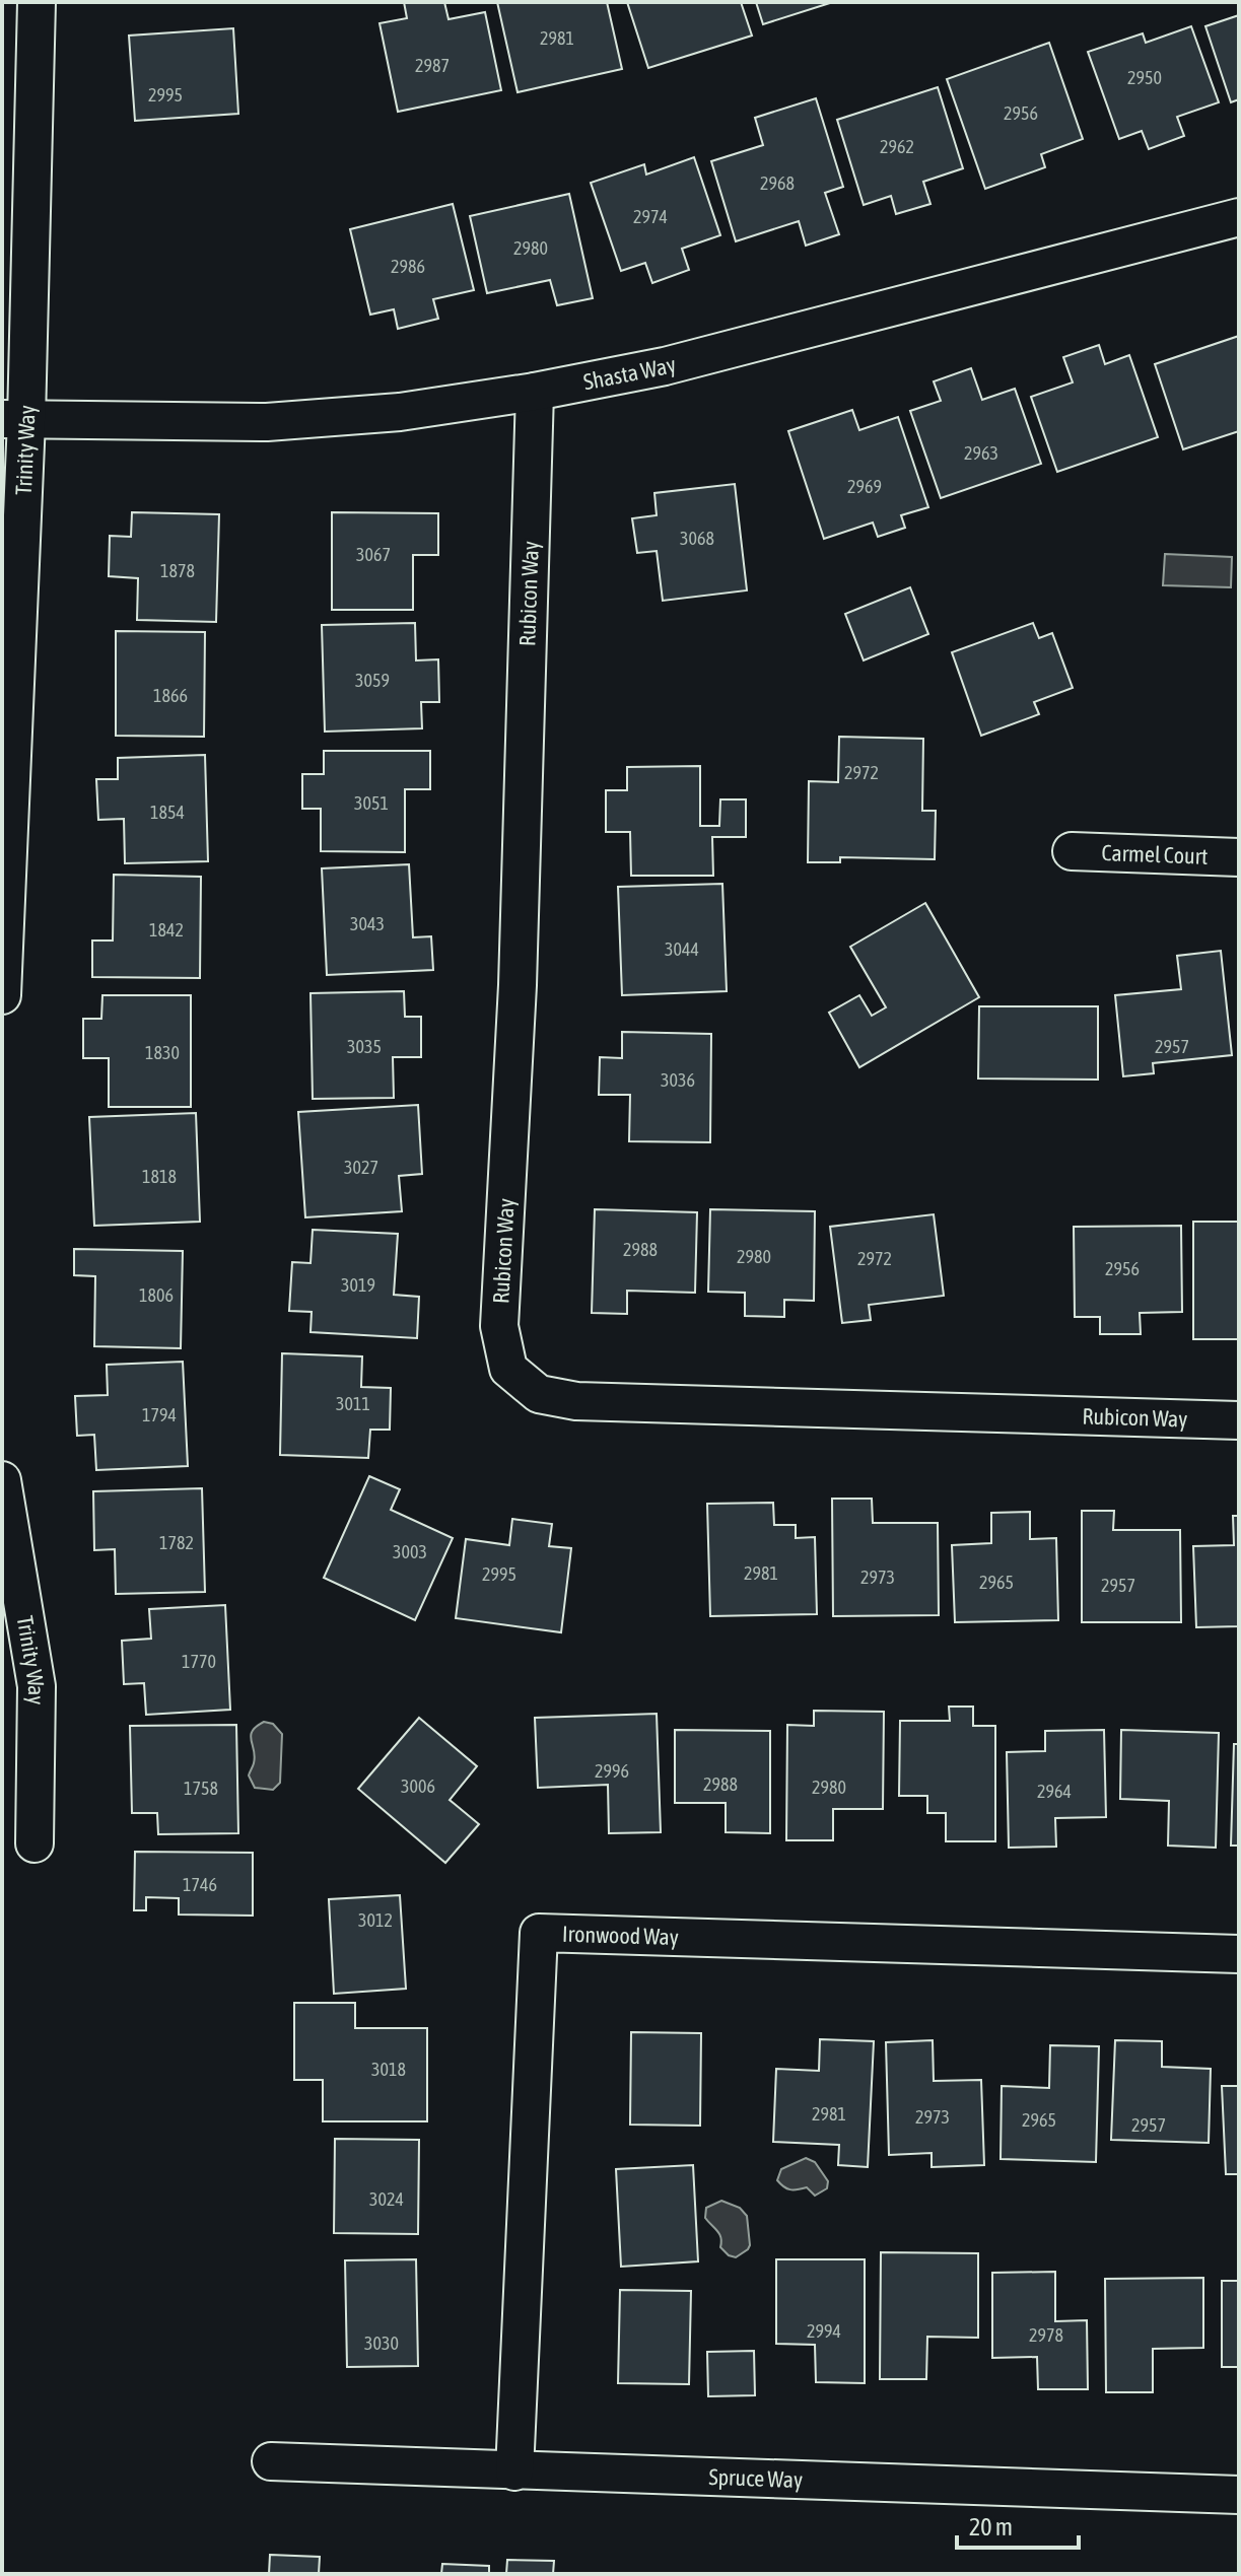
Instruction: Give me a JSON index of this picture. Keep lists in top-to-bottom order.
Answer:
{
  "streets": {
    "street": [
      "Shasta Way",
      "Trinity Way",
      "Rubicon Way",
      "Carmel Court",
      "Ironwood Way",
      "Spruce Way"
    ]
  },
  "crossings": [
    ["Shasta Way", "Trinity Way"],
    ["Shasta Way", "Rubicon Way"],
    ["Ironwood Way", "Spruce Way"]
  ],
  "house_numbers": [
    "2981",
    "2987",
    "2950",
    "2995",
    "2956",
    "2962",
    "2968",
    "2974",
    "2980",
    "2986",
    "2963",
    "2969",
    "3068",
    "3067",
    "1878",
    "3059",
    "1866",
    "2972",
    "3051",
    "1854",
    "3043",
    "1842",
    "3044",
    "3035",
    "2957",
    "1830",
    "3036",
    "3027",
    "1818",
    "2988",
    "2980",
    "2972",
    "2956",
    "3019",
    "1806",
    "3011",
    "1794",
    "1782",
    "3003",
    "2981",
    "2995",
    "2973",
    "2965",
    "2957",
    "1770",
    "2996",
    "2988",
    "3006",
    "2980",
    "1758",
    "2964",
    "1746",
    "3012",
    "3018",
    "2981",
    "2973",
    "2965",
    "2957",
    "3024",
    "2994",
    "2978",
    "3030"
  ],
  "scale_bar": "20 m"
}
